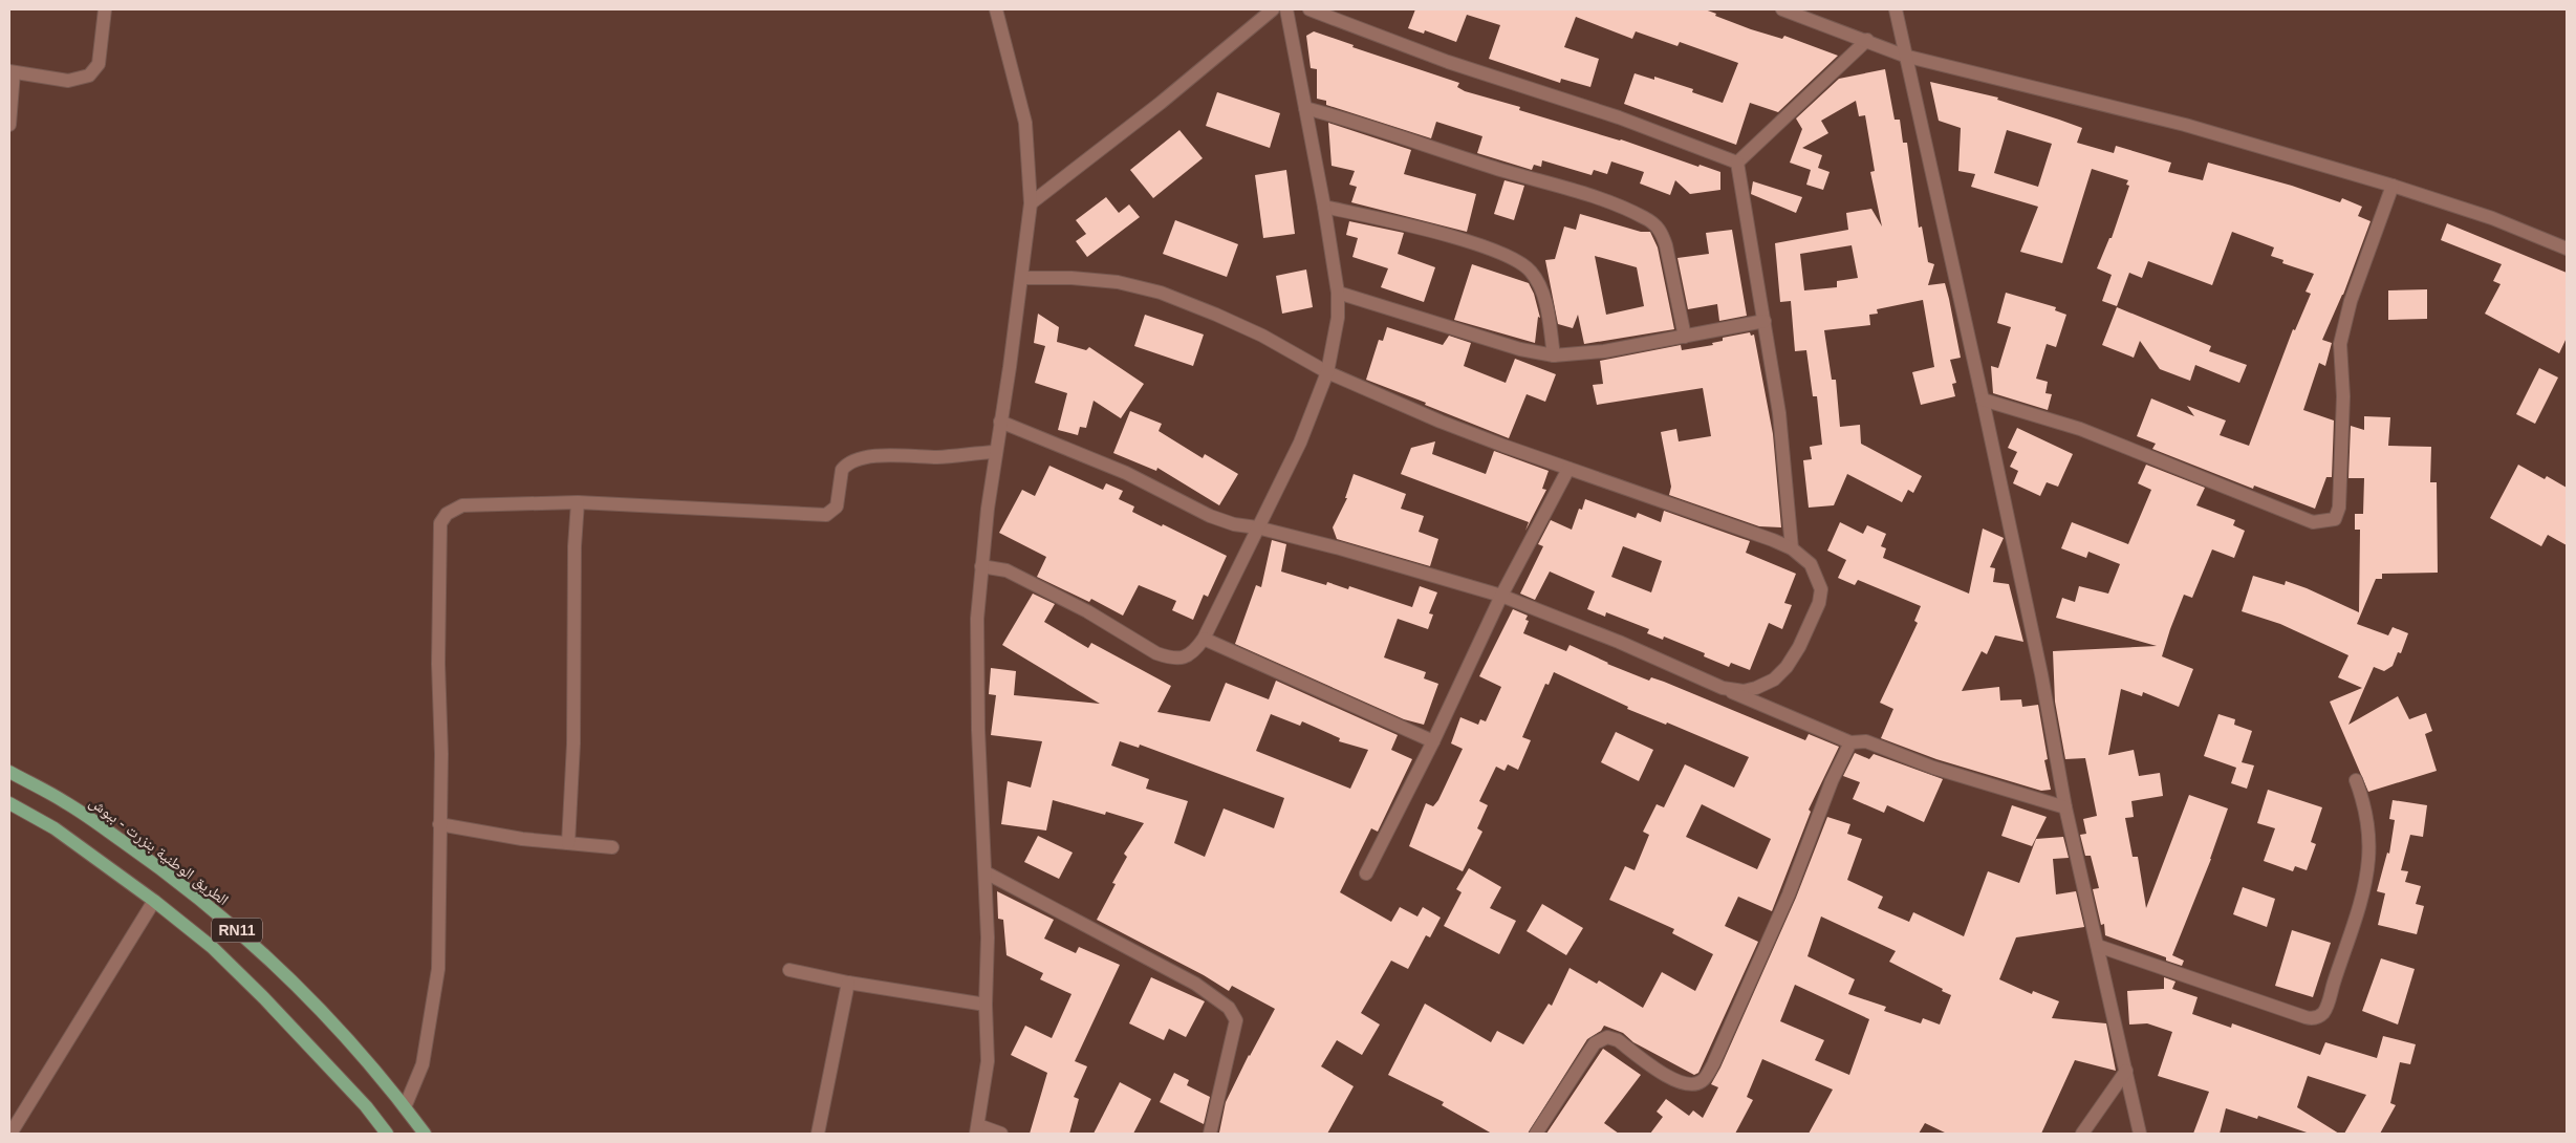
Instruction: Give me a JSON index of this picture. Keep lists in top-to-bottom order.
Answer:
{
  "streets": {
    "main road": ["الطريق الوطنية بنزرت - ببوش", "RN11"]
  }
}
